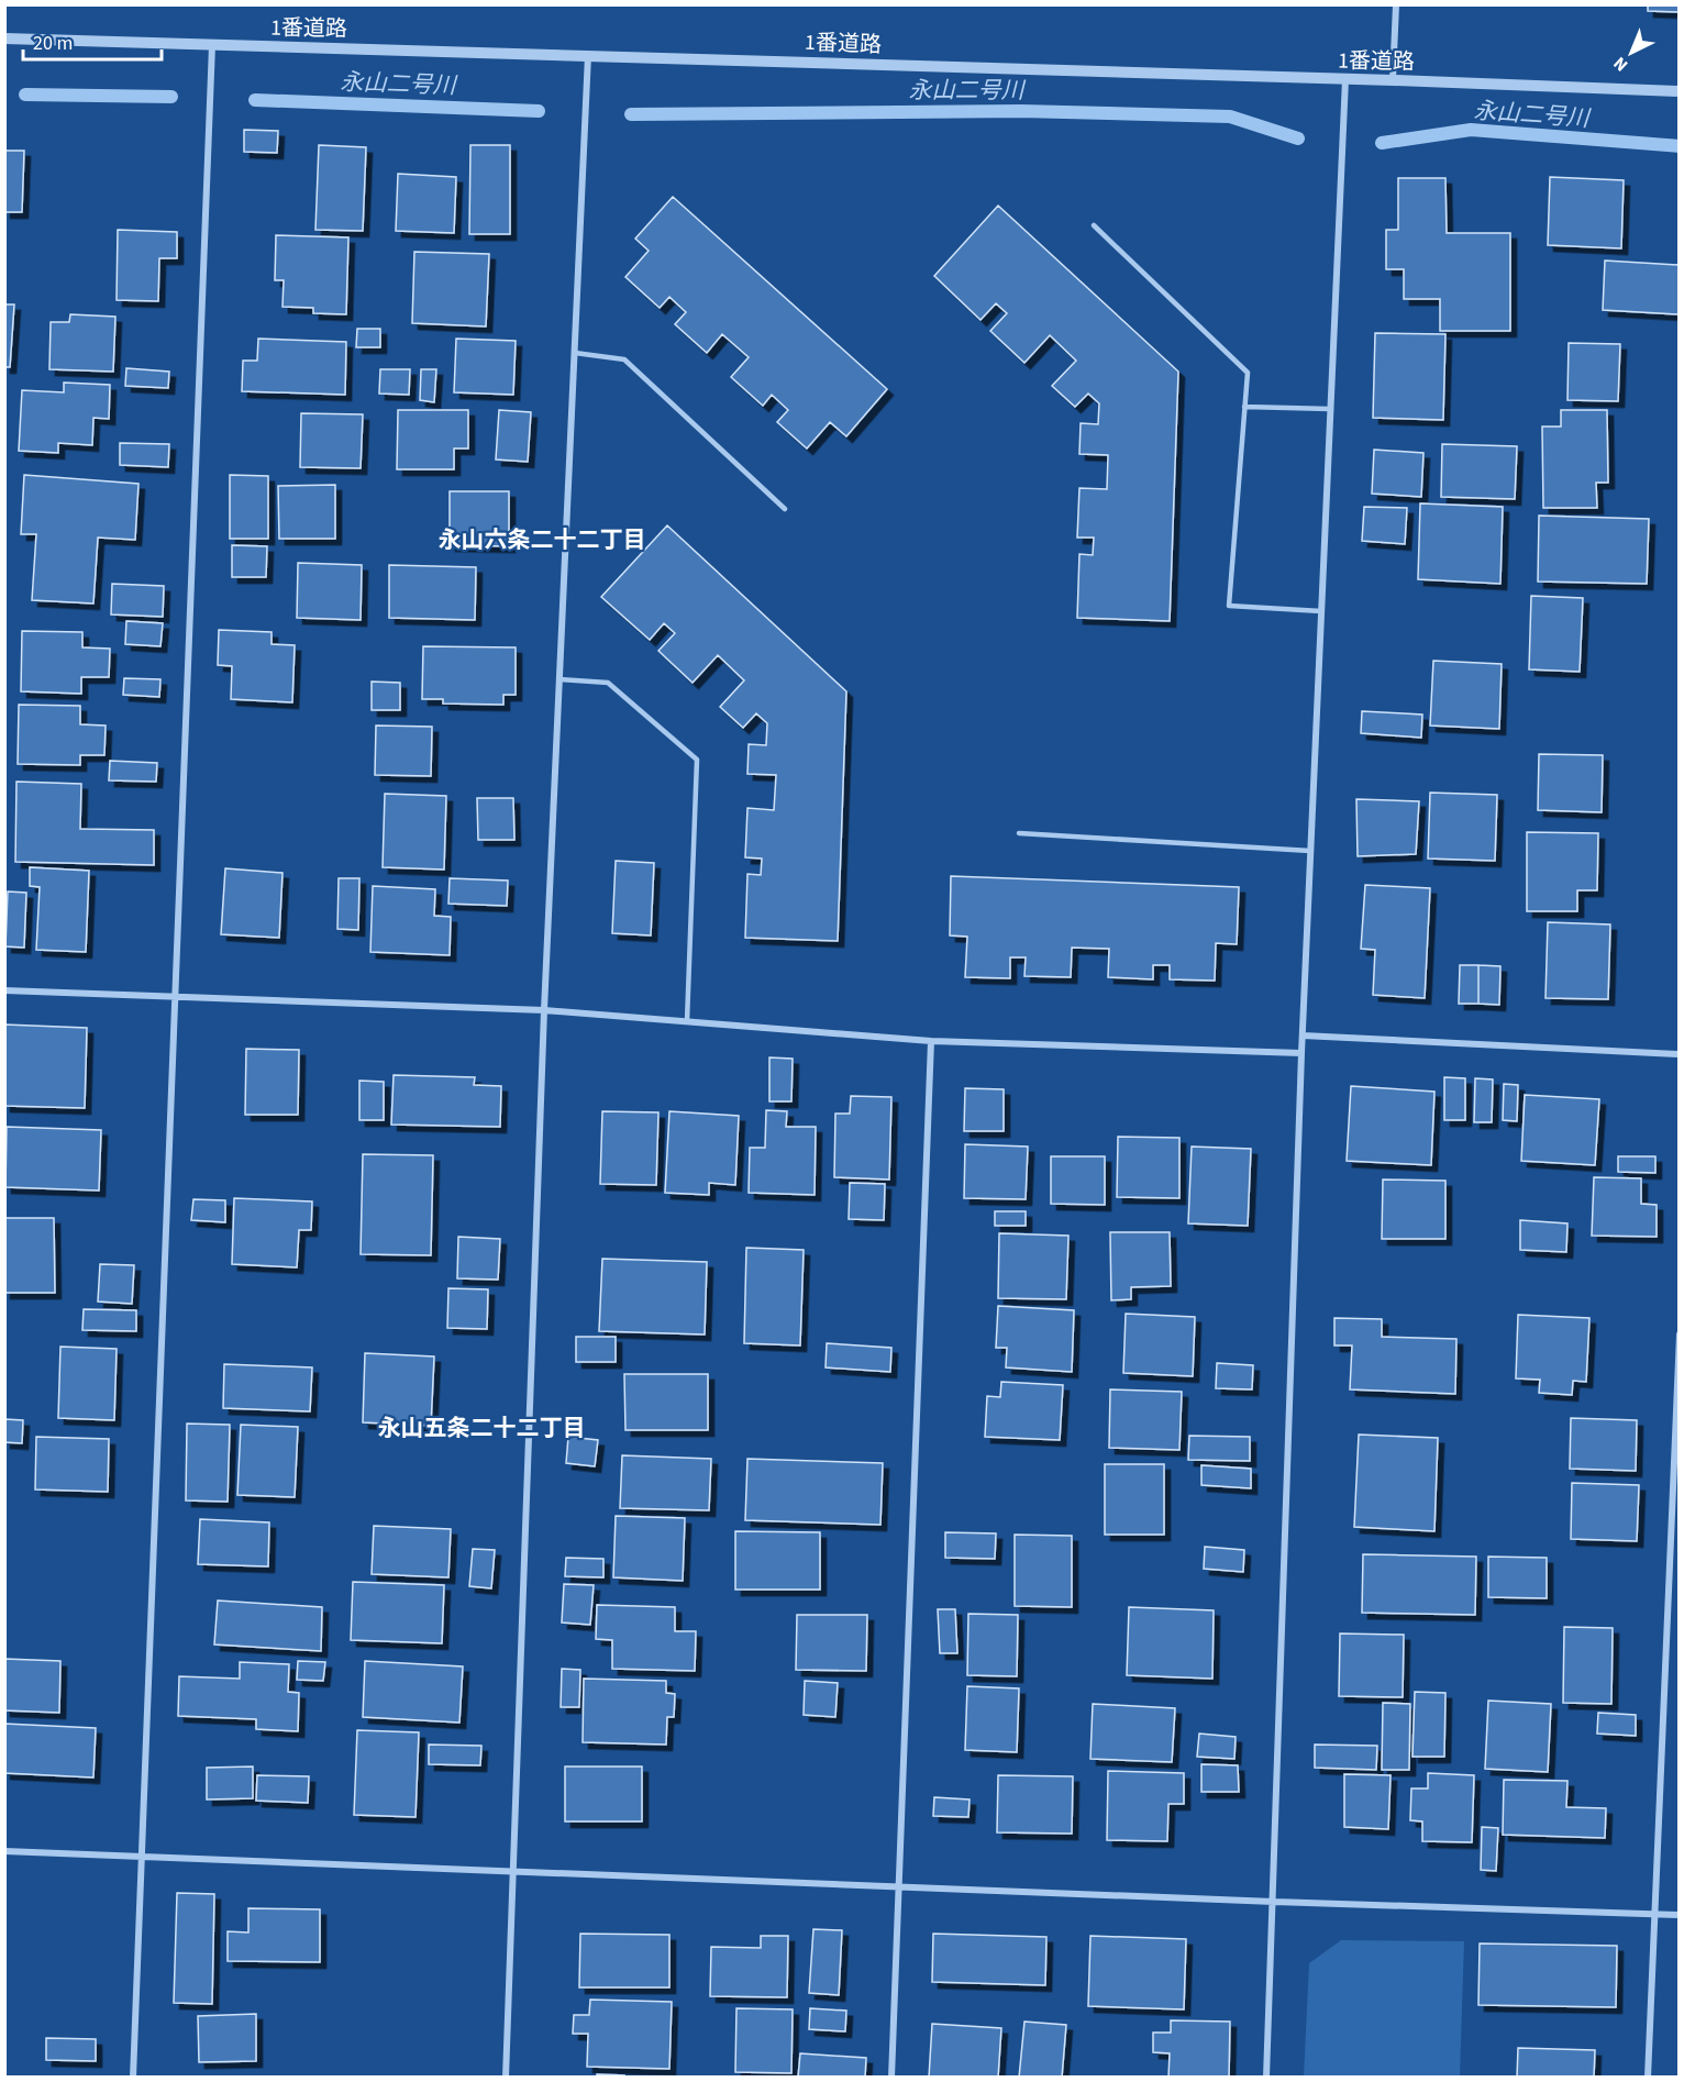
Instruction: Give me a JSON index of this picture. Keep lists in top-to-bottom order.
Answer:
{
  "streets": {
    "street": ["1番道路"]
  },
  "districts": ["永山六条二十二丁目", "永山五条二十二丁目"],
  "water": ["永山二号川"],
  "scale_bar": "20 m",
  "north": "bottom left"
}
